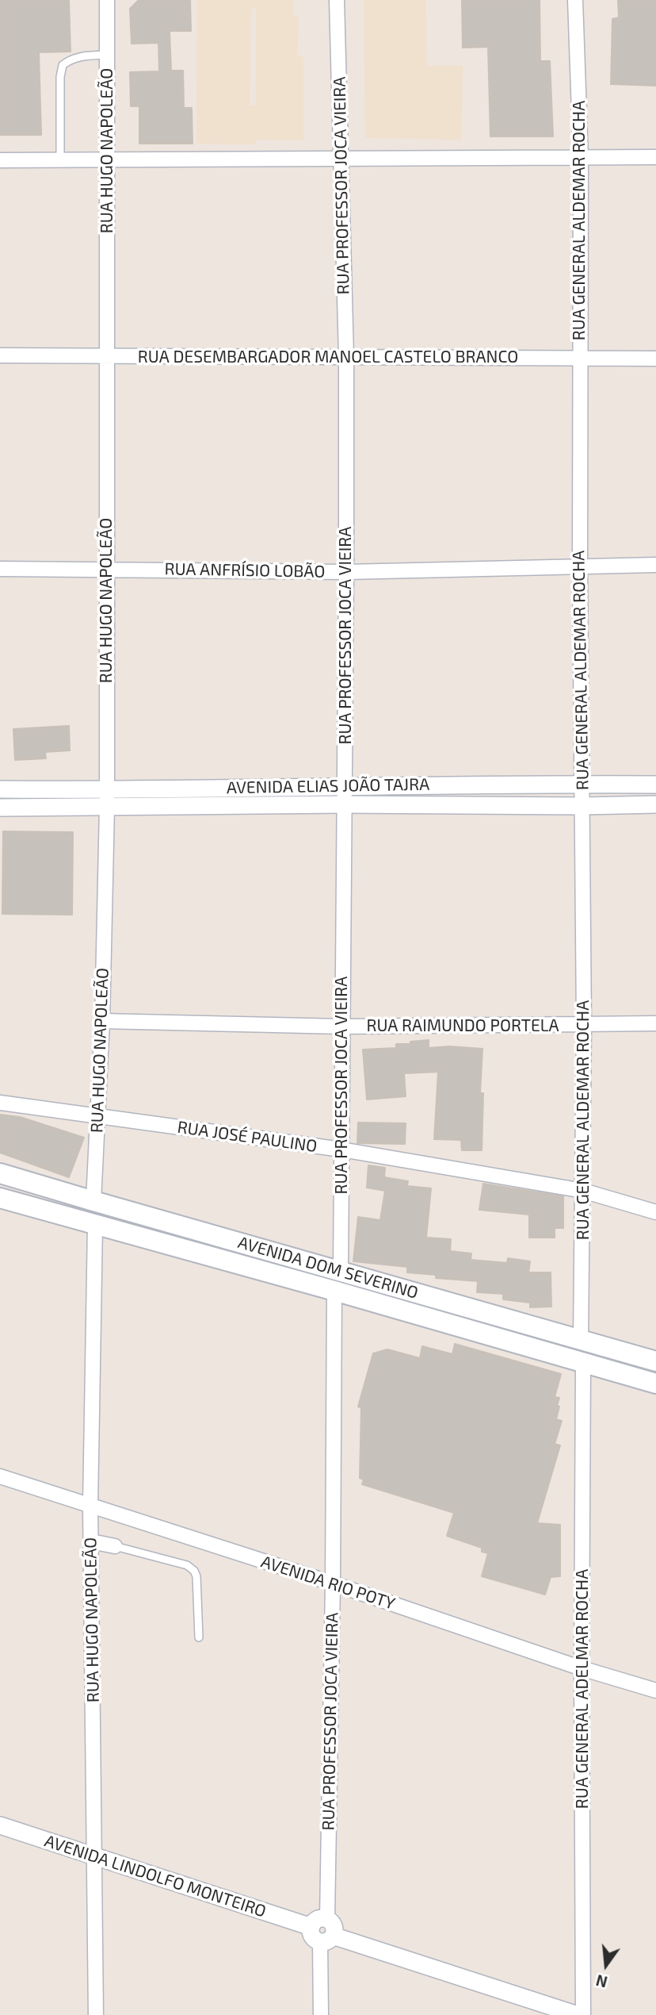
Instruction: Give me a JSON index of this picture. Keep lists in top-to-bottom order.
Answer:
{
  "streets": {
    "main road": ["AVENIDA DOM SEVERINO"],
    "street": [
      "RUA HUGO NAPOLEÃO",
      "RUA PROFESSOR JOCA VIEIRA",
      "RUA GENERAL ALDEMAR ROCHA",
      "RUA DESEMBARGADOR MANOEL CASTELO BRANCO",
      "RUA ANFRÍSIO LOBÃO",
      "AVENIDA ELIAS JOÃO TAJRA",
      "RUA RAIMUNDO PORTELA",
      "RUA JOSÉ PAULINO",
      "AVENIDA RIO POTY",
      "RUA GENERAL ADELMAR ROCHA",
      "AVENIDA LINDOLFO MONTEIRO"
    ]
  },
  "crossings": [
    ["RUA HUGO NAPOLEÃO", "RUA DESEMBARGADOR MANOEL CASTELO BRANCO"],
    ["RUA HUGO NAPOLEÃO", "RUA ANFRÍSIO LOBÃO"],
    ["RUA HUGO NAPOLEÃO", "AVENIDA ELIAS JOÃO TAJRA"],
    ["RUA HUGO NAPOLEÃO", "RUA RAIMUNDO PORTELA"],
    ["RUA HUGO NAPOLEÃO", "RUA JOSÉ PAULINO"],
    ["RUA HUGO NAPOLEÃO", "AVENIDA DOM SEVERINO"],
    ["RUA HUGO NAPOLEÃO", "AVENIDA RIO POTY"],
    ["RUA HUGO NAPOLEÃO", "AVENIDA LINDOLFO MONTEIRO"],
    ["RUA PROFESSOR JOCA VIEIRA", "RUA DESEMBARGADOR MANOEL CASTELO BRANCO"],
    ["RUA PROFESSOR JOCA VIEIRA", "RUA ANFRÍSIO LOBÃO"],
    ["RUA PROFESSOR JOCA VIEIRA", "AVENIDA ELIAS JOÃO TAJRA"],
    ["RUA PROFESSOR JOCA VIEIRA", "RUA RAIMUNDO PORTELA"],
    ["RUA PROFESSOR JOCA VIEIRA", "RUA JOSÉ PAULINO"],
    ["RUA PROFESSOR JOCA VIEIRA", "AVENIDA DOM SEVERINO"],
    ["RUA PROFESSOR JOCA VIEIRA", "AVENIDA RIO POTY"],
    ["RUA PROFESSOR JOCA VIEIRA", "AVENIDA LINDOLFO MONTEIRO"],
    ["RUA GENERAL ALDEMAR ROCHA", "RUA DESEMBARGADOR MANOEL CASTELO BRANCO"],
    ["RUA GENERAL ALDEMAR ROCHA", "RUA ANFRÍSIO LOBÃO"],
    ["RUA GENERAL ALDEMAR ROCHA", "AVENIDA ELIAS JOÃO TAJRA"],
    ["RUA GENERAL ALDEMAR ROCHA", "RUA RAIMUNDO PORTELA"],
    ["RUA GENERAL ALDEMAR ROCHA", "RUA JOSÉ PAULINO"],
    ["RUA GENERAL ALDEMAR ROCHA", "AVENIDA DOM SEVERINO"],
    ["AVENIDA DOM SEVERINO", "RUA GENERAL ADELMAR ROCHA"],
    ["AVENIDA RIO POTY", "RUA GENERAL ADELMAR ROCHA"]
  ],
  "north": "bottom"
}
